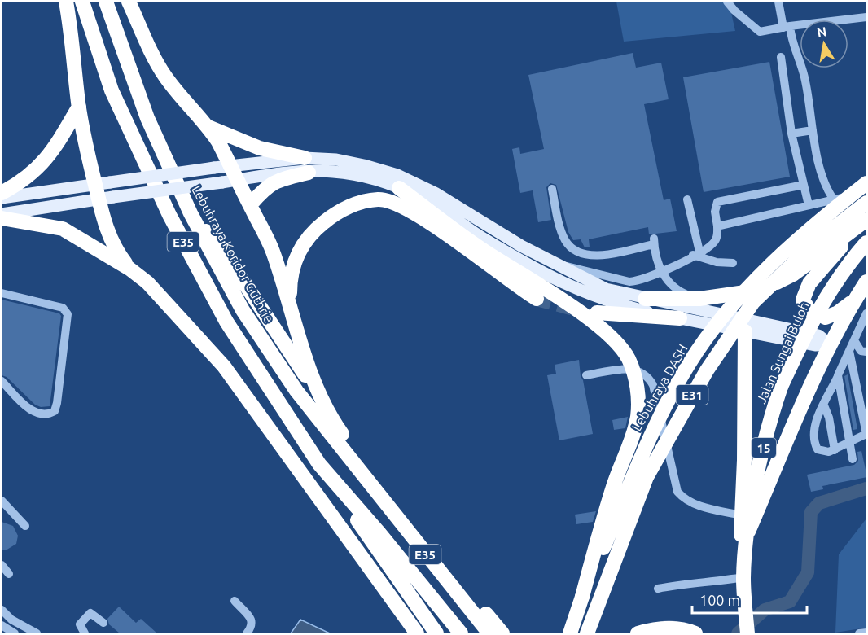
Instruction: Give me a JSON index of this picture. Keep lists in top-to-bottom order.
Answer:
{
  "streets": {
    "highway": [
      "E35",
      "Lebuhraya Koridor Guthrie",
      "Jalan Sungai Buloh",
      "Lebuhraya DASH",
      "E31",
      "15"
    ]
  },
  "scale_bar": "100 m",
  "north": "top"
}
